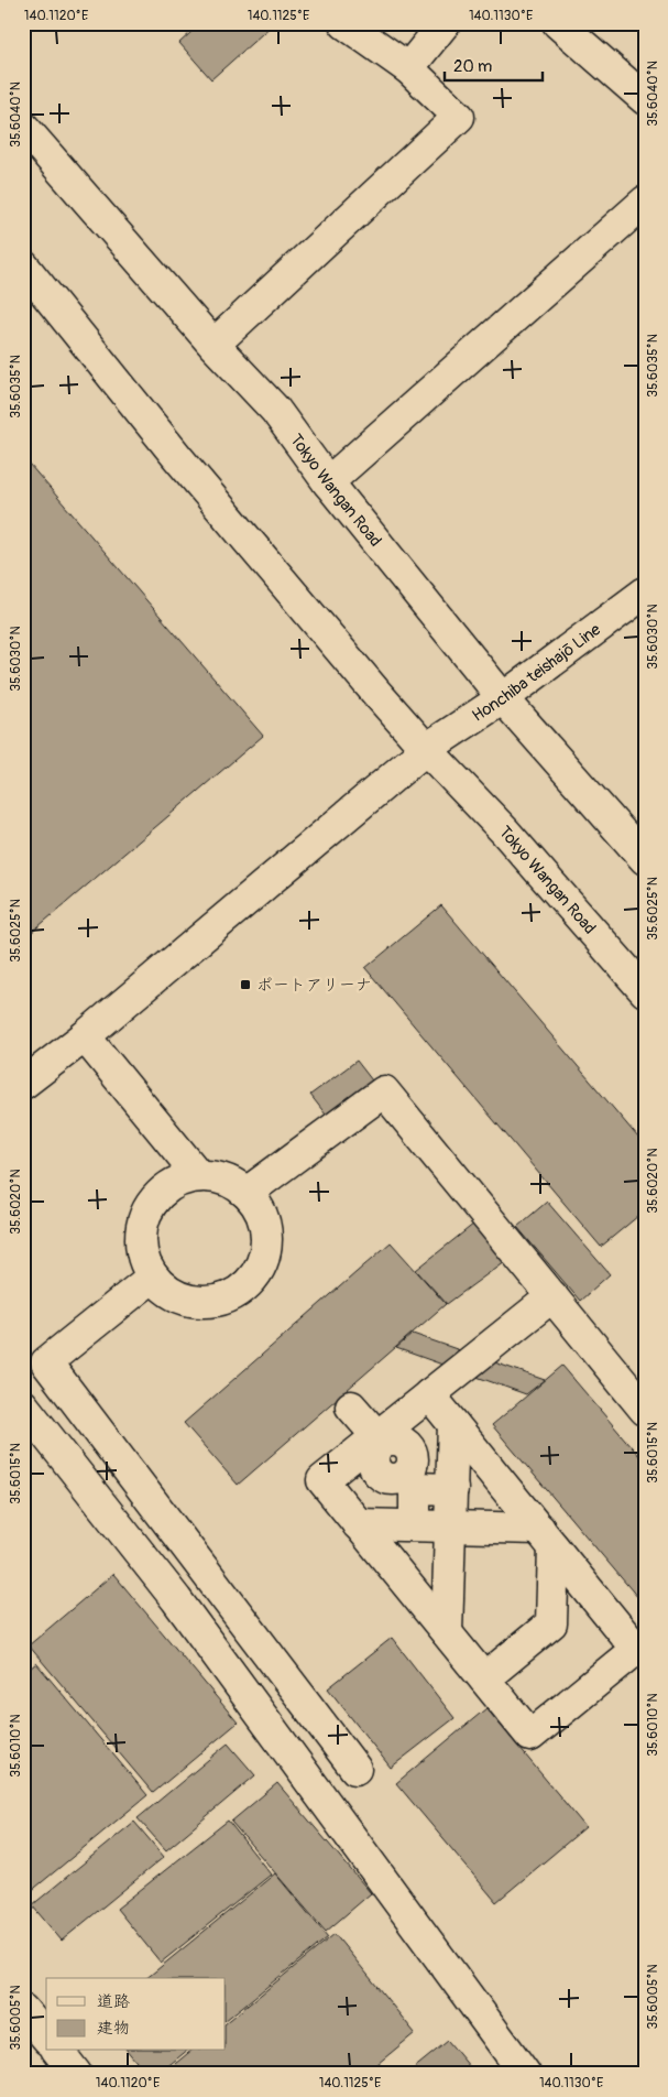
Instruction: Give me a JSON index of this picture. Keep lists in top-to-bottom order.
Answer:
{
  "streets": {
    "main road": ["Tokyo Wangan Road", "Honchiba teishajō Line"]
  },
  "crossings": [
    ["Tokyo Wangan Road", "Honchiba teishajō Line"]
  ],
  "places": {
    "transit": ["ポートアリーナ"]
  },
  "legend": ["道路", "建物"],
  "scale_bar": "20 m",
  "coordinates": [
    "140.1120°E",
    "140.1125°E",
    "140.1130°E",
    "35.6040°N",
    "35.6035°N",
    "35.6030°N",
    "35.6025°N",
    "35.6020°N",
    "35.6015°N",
    "35.6010°N",
    "35.6005°N"
  ]
}
